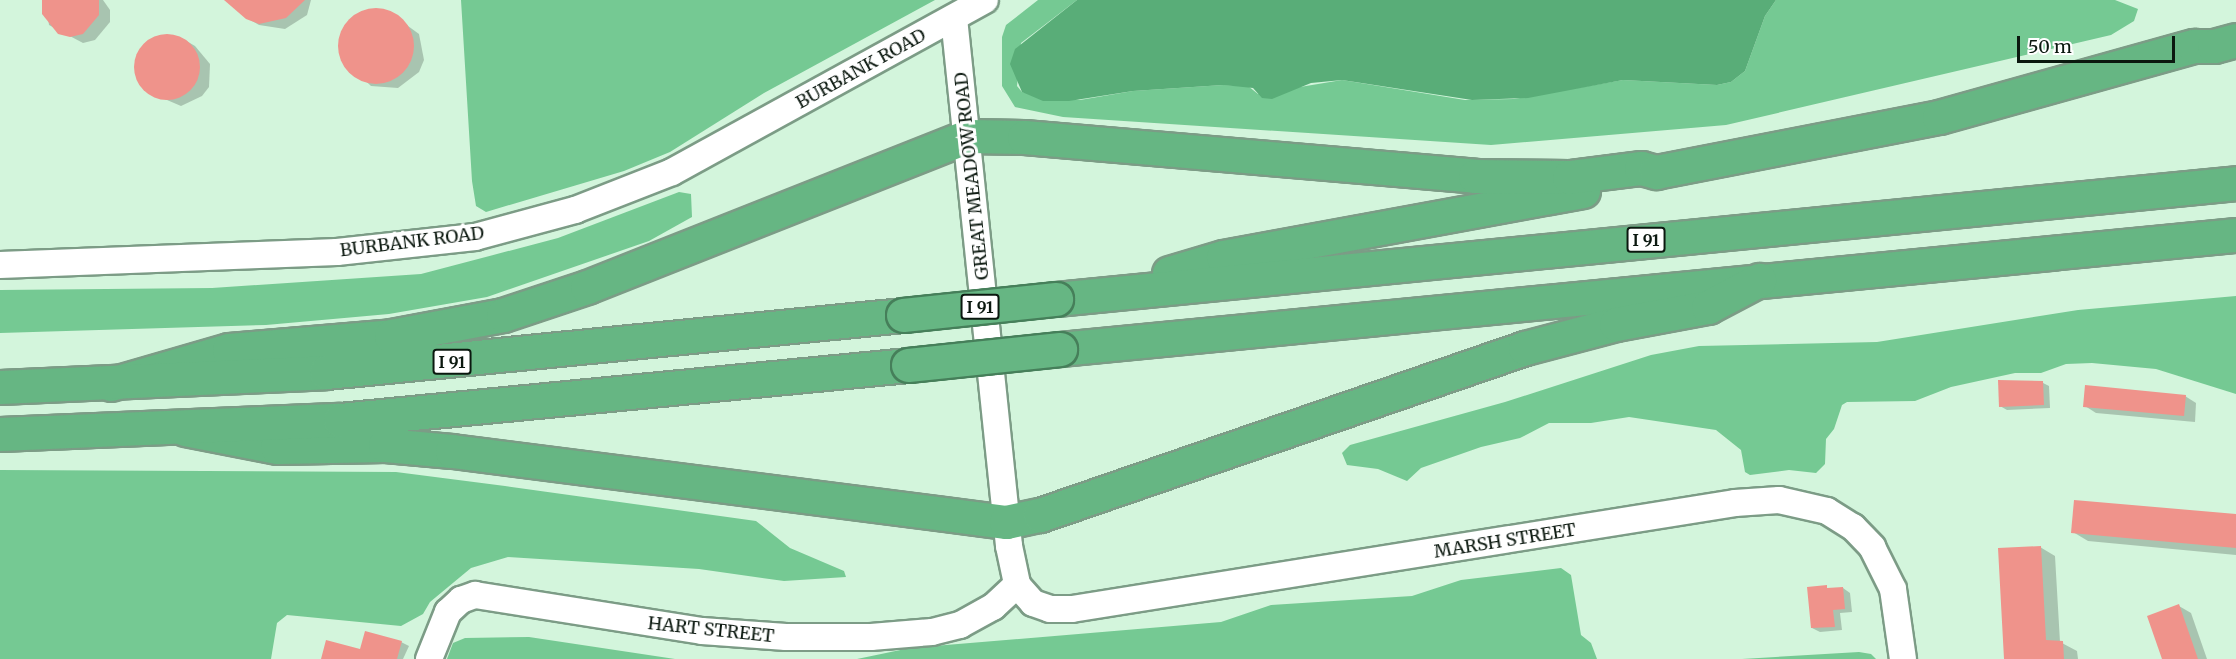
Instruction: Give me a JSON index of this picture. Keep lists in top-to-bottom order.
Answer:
{
  "streets": {
    "highway": ["I 91"],
    "street": [
      "BURBANK ROAD",
      "GREAT MEADOW ROAD",
      "MARSH STREET",
      "HART STREET"
    ]
  },
  "crossings": [
    ["BURBANK ROAD", "GREAT MEADOW ROAD"],
    ["GREAT MEADOW ROAD", "MARSH STREET"],
    ["GREAT MEADOW ROAD", "HART STREET"],
    ["MARSH STREET", "HART STREET"]
  ],
  "scale_bar": "50 m"
}
